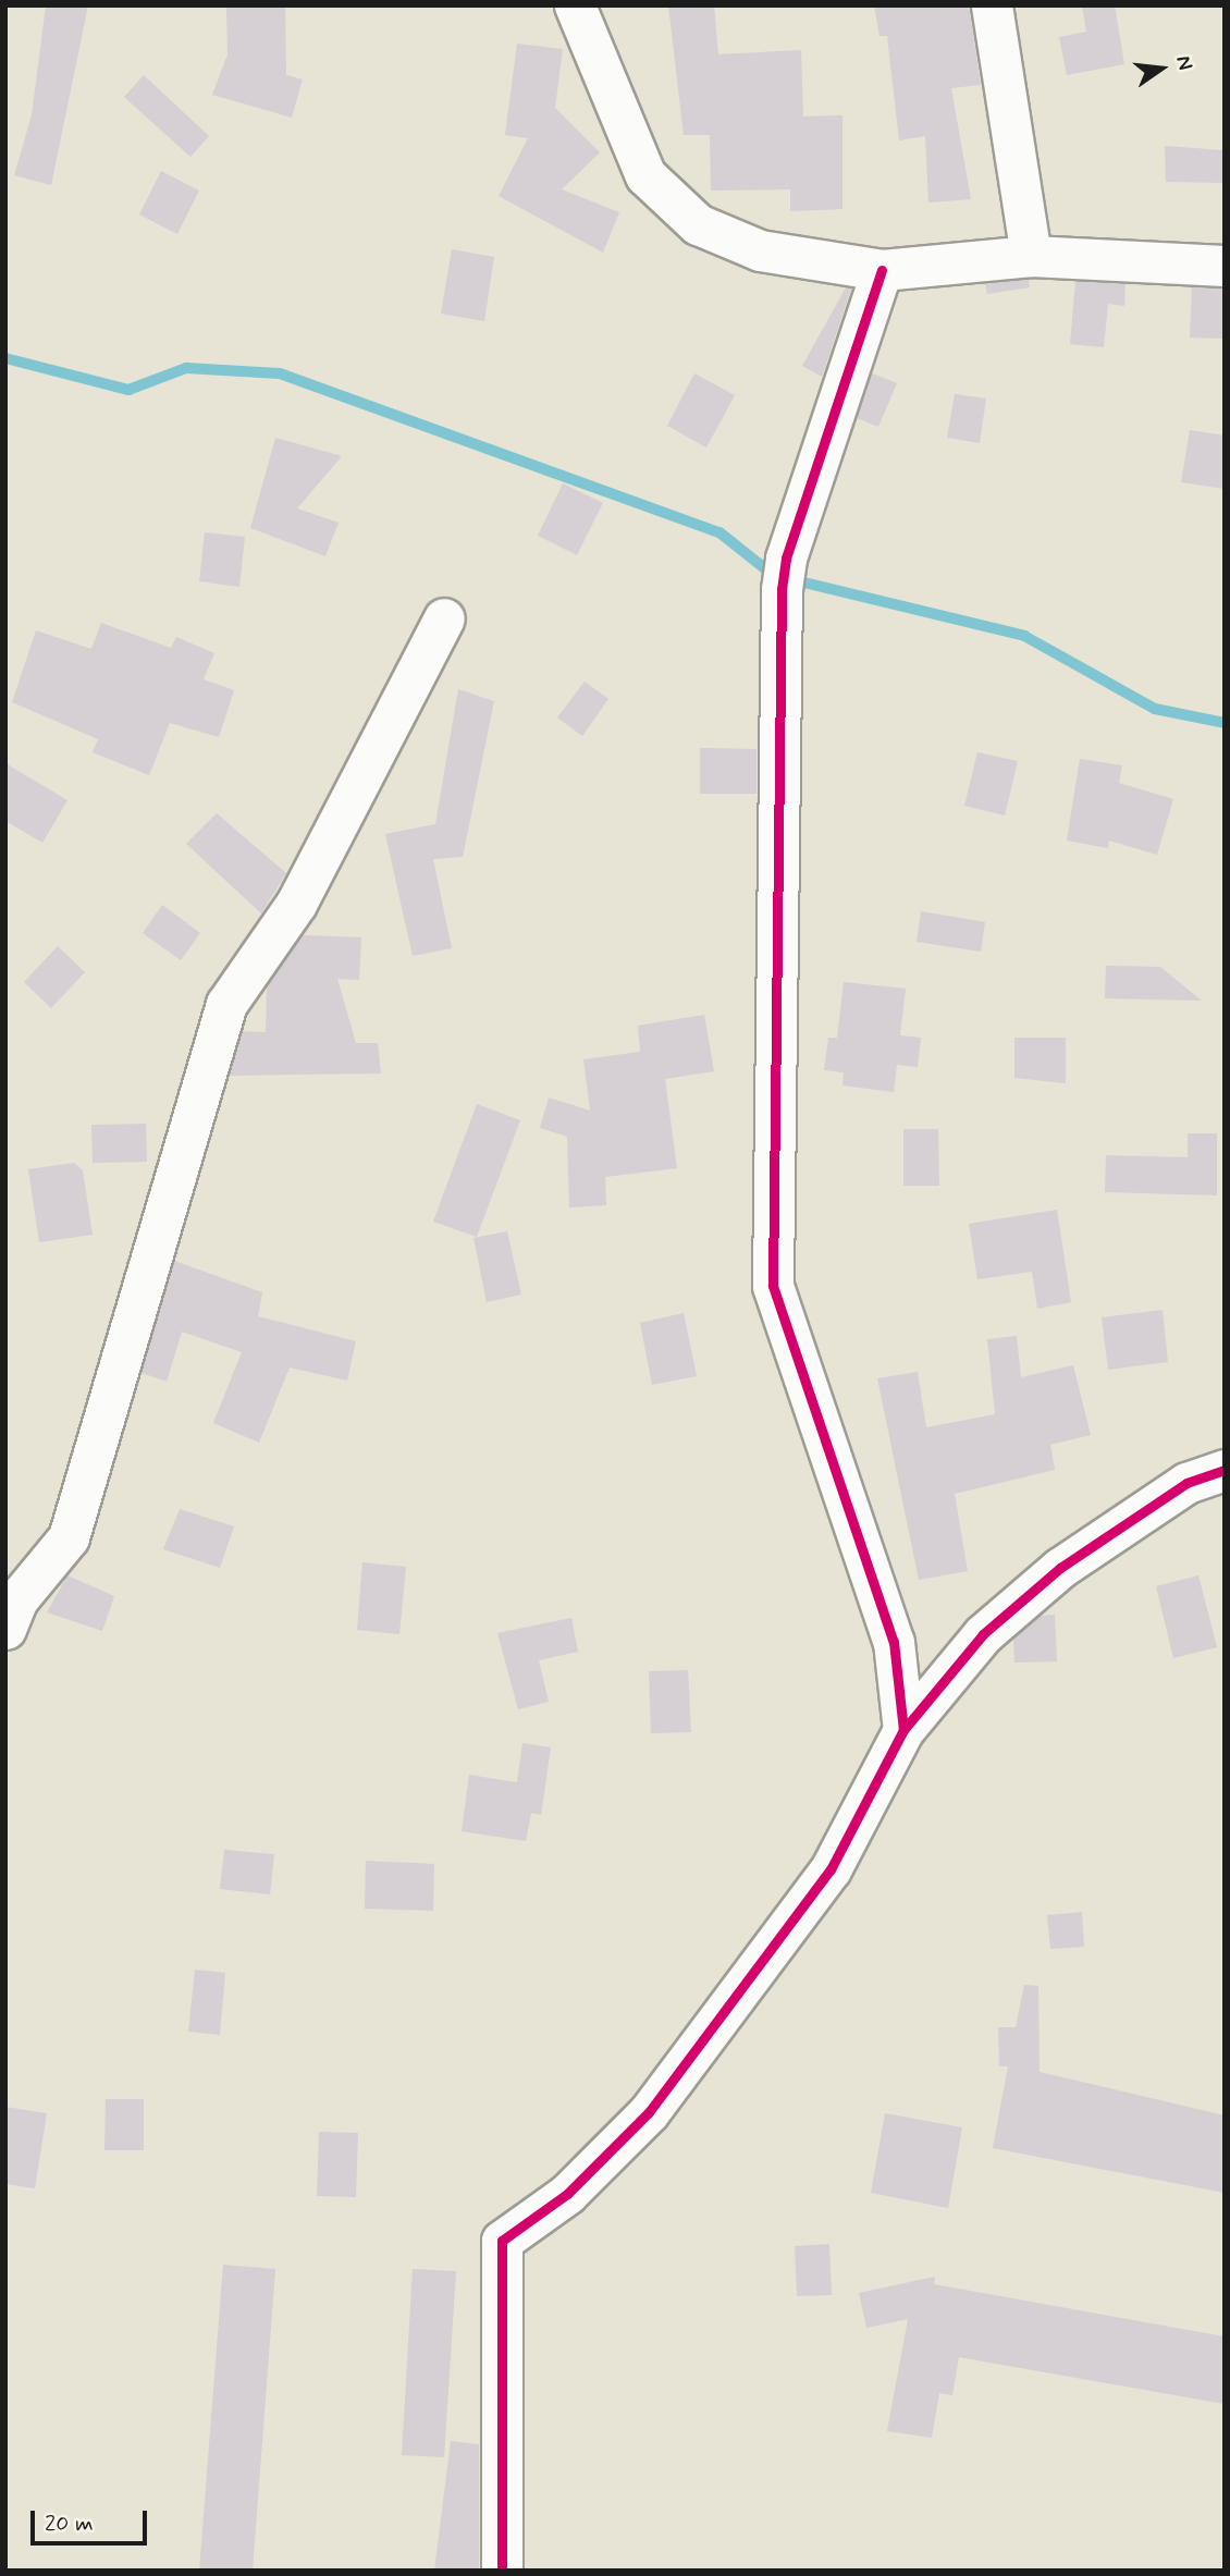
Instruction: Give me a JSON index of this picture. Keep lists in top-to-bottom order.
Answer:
{
  "scale_bar": "20 m",
  "north": "right"
}
